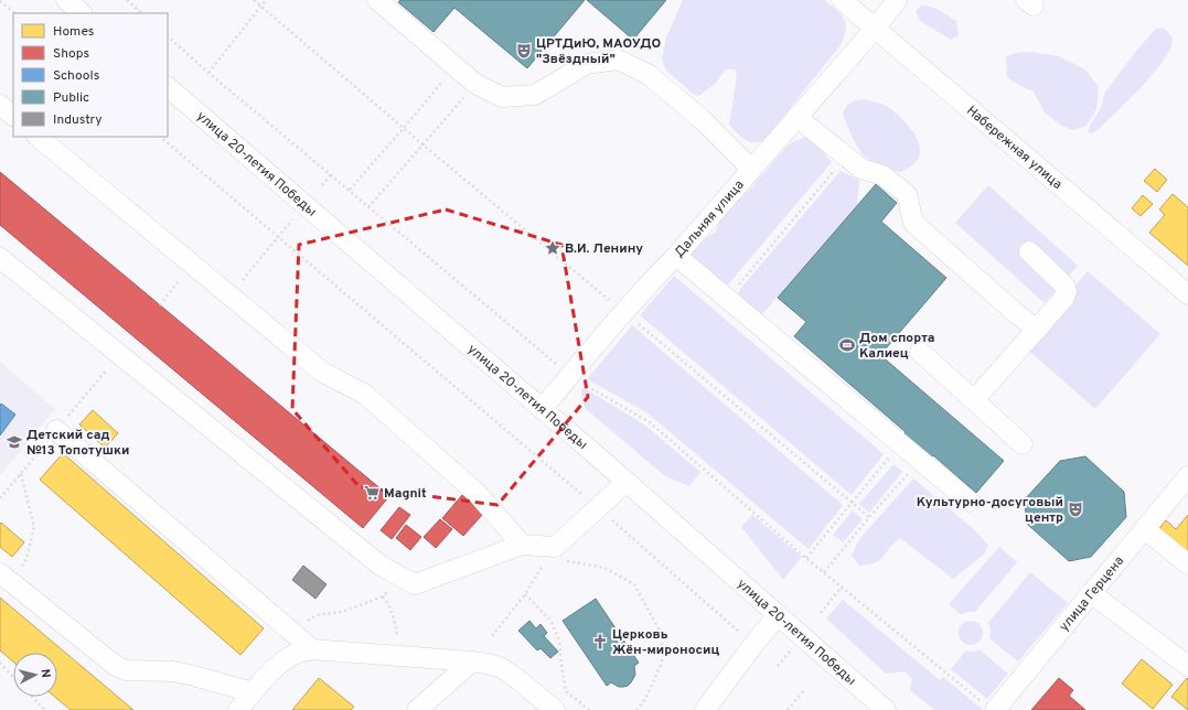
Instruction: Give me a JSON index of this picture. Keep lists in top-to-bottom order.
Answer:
{
  "streets": {
    "street": [
      "Набережная улица",
      "улица 20-летия Победы",
      "Дальняя улица",
      "улица Герцена"
    ]
  },
  "crossings": [
    ["Набережная улица", "Дальняя улица"],
    ["улица 20-летия Победы", "Дальняя улица"]
  ],
  "places": {
    "theatre": ["ЦРТДиЮ, МАОУДО \"Звёздный\"", "Культурно-досуговый центр"],
    "place": ["В.И. Ленину"],
    "sports": ["Дом спорта Калиец"],
    "school or university": ["Детский сад №13 Топотушки"],
    "supermarket": ["Magnit"],
    "church": ["Церковь Жён-мироносиц"]
  },
  "legend": [
    "Homes",
    "Shops",
    "Schools",
    "Public",
    "Industry"
  ],
  "north": "right"
}
